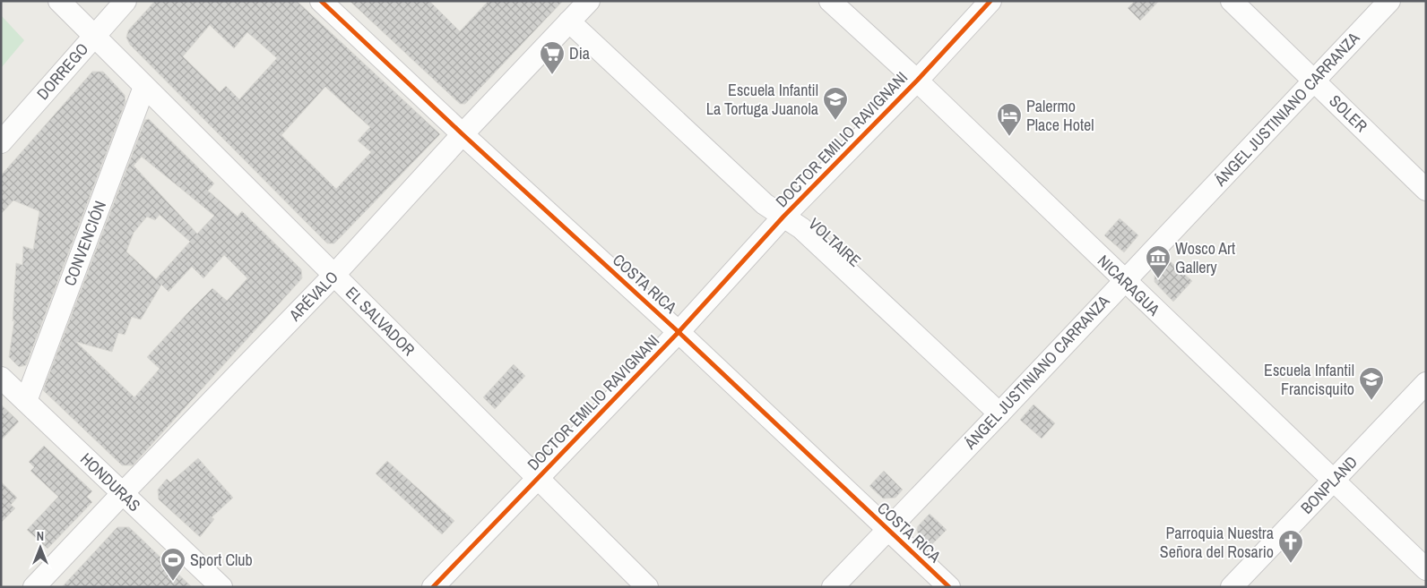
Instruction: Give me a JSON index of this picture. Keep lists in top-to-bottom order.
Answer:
{
  "streets": {
    "street": [
      "DORREGO",
      "ÁNGEL JUSTINIANO CARRANZA",
      "SOLER",
      "DOCTOR EMILIO RAVIGNANI",
      "VOLTAIRE",
      "CONVENCIÓN",
      "COSTA RICA",
      "NICARAGUA",
      "ARÉVALO",
      "EL SALVADOR",
      "HONDURAS",
      "BONPLAND"
    ]
  },
  "crossings": [
    ["DORREGO", "EL SALVADOR"],
    ["ÁNGEL JUSTINIANO CARRANZA", "SOLER"],
    ["ÁNGEL JUSTINIANO CARRANZA", "VOLTAIRE"],
    ["ÁNGEL JUSTINIANO CARRANZA", "COSTA RICA"],
    ["ÁNGEL JUSTINIANO CARRANZA", "NICARAGUA"],
    ["DOCTOR EMILIO RAVIGNANI", "VOLTAIRE"],
    ["DOCTOR EMILIO RAVIGNANI", "COSTA RICA"],
    ["DOCTOR EMILIO RAVIGNANI", "NICARAGUA"],
    ["DOCTOR EMILIO RAVIGNANI", "EL SALVADOR"],
    ["VOLTAIRE", "ARÉVALO"],
    ["CONVENCIÓN", "EL SALVADOR"],
    ["CONVENCIÓN", "HONDURAS"],
    ["COSTA RICA", "ARÉVALO"],
    ["NICARAGUA", "BONPLAND"],
    ["ARÉVALO", "EL SALVADOR"],
    ["ARÉVALO", "HONDURAS"]
  ],
  "places": {
    "supermarket": ["Dia"],
    "school or university": ["Escuela Infantil La Tortuga Juanola", "Escuela Infantil Francisquito"],
    "hotel": ["Palermo Place Hotel"],
    "museum": ["Wosco Art Gallery"],
    "church": ["Parroquia Nuestra Señora del Rosario"],
    "sports": ["Sport Club"]
  },
  "north": "top"
}
